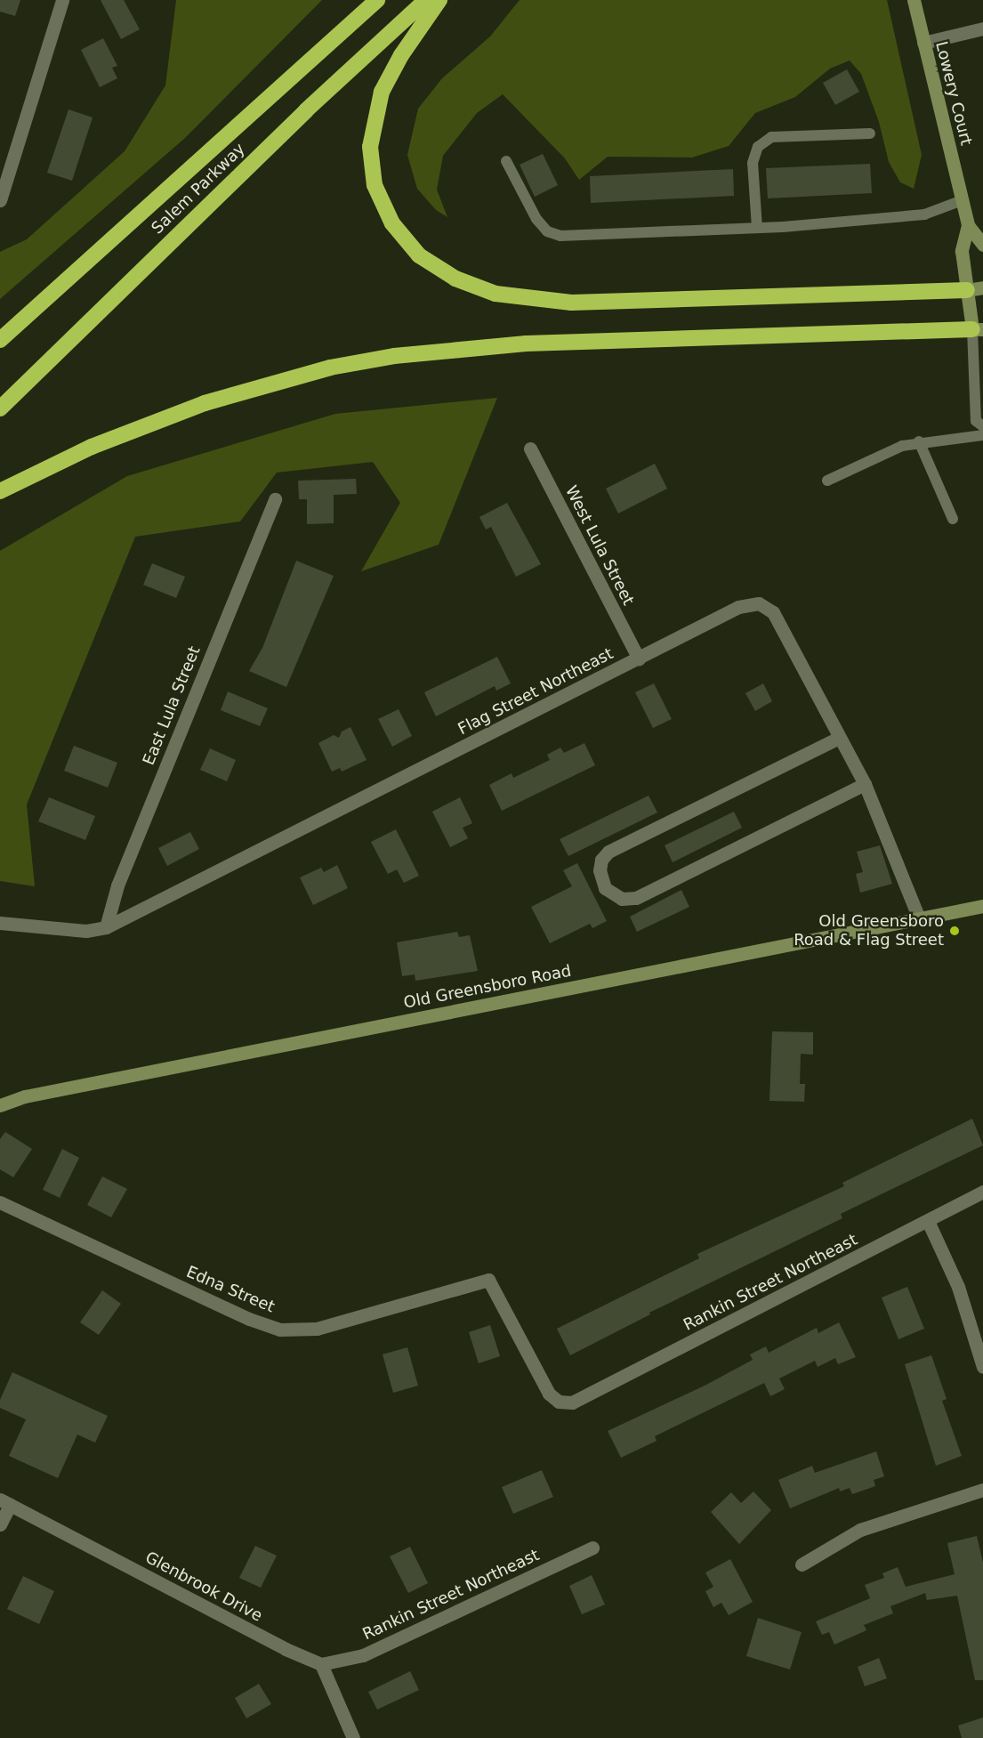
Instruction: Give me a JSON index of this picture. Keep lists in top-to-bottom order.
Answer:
{
  "streets": {
    "highway": ["Salem Parkway"],
    "street": [
      "Lowery Court",
      "West Lula Street",
      "Flag Street Northeast",
      "East Lula Street",
      "Old Greensboro Road",
      "Rankin Street Northeast",
      "Edna Street",
      "Glenbrook Drive"
    ]
  },
  "crossings": [
    ["West Lula Street", "Flag Street Northeast"],
    ["Flag Street Northeast", "East Lula Street"],
    ["Flag Street Northeast", "Old Greensboro Road"],
    ["Rankin Street Northeast", "Edna Street"],
    ["Rankin Street Northeast", "Glenbrook Drive"]
  ],
  "places": ["Old Greensboro Road & Flag Street"]
}
